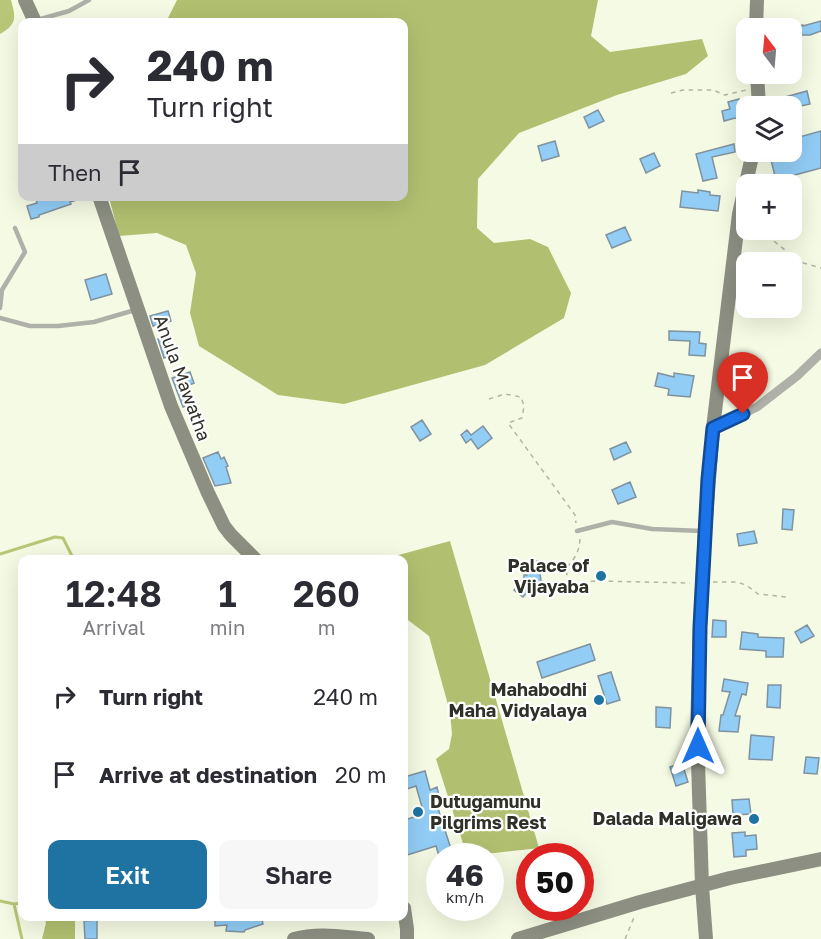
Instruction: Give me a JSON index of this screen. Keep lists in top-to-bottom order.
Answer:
{
  "streets": {
    "main road": ["Anula Mawatha"]
  },
  "places": [
    "Palace of Vijayaba",
    "Mahabodhi Maha Vidyalaya",
    "Dutugamunu Pilgrims Rest",
    "Dalada Maligawa"
  ],
  "north": "top",
  "page": {
    "map_buttons": ["+", "−"],
    "turn": ["240 m", "Turn right"],
    "then": "Then",
    "eta": [
      "12:48",
      "Arrival",
      "1",
      "min",
      "260",
      "m"
    ],
    "list": [
      {
        "name": "Turn right",
        "value": "240 m"
      },
      {
        "name": "Arrive at destination",
        "value": "20 m"
      }
    ],
    "buttons": ["Exit", "Share"],
    "speed": "46 km/h",
    "limit": "50"
  }
}
